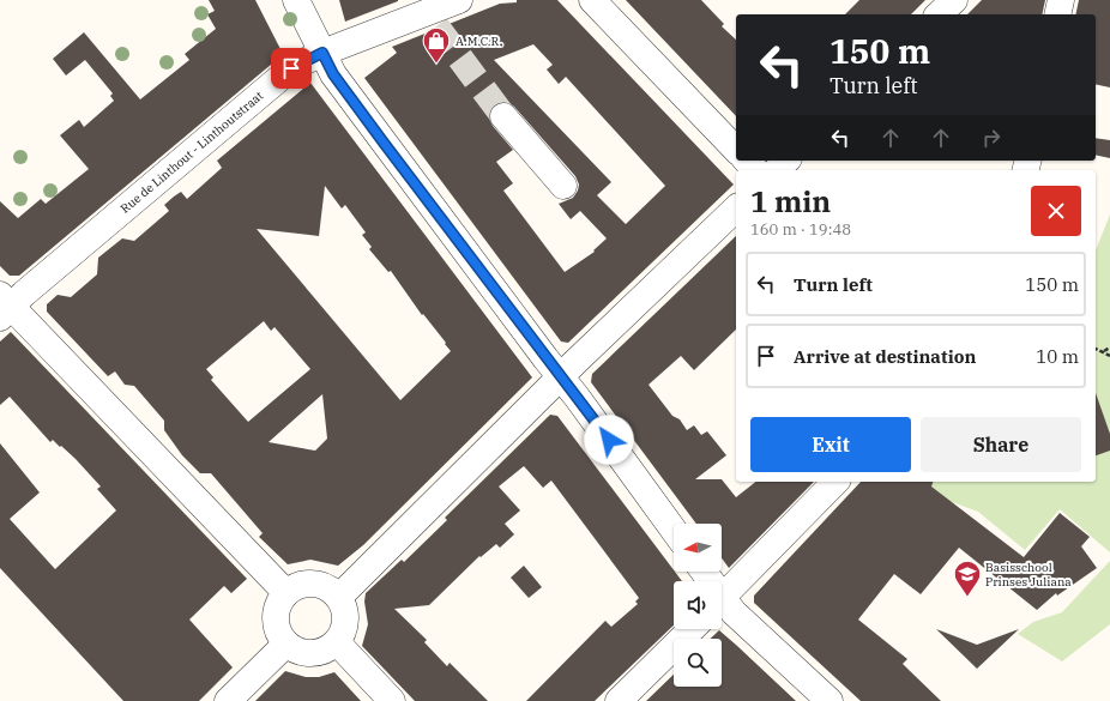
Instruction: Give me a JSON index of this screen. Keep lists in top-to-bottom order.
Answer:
{
  "streets": {
    "street": ["Rue de Linthout - Linthoutstraat"]
  },
  "places": {
    "shop": ["A.M.C.R."],
    "school or university": ["Basisschool Prinses Juliana"]
  },
  "north": "left",
  "page": {
    "turn": ["150 m", "Turn left"],
    "heading": ["1 min", "160 m · 19:48"],
    "list": [
      {
        "name": "Turn left",
        "value": "150 m"
      },
      {
        "name": "Arrive at destination",
        "value": "10 m"
      }
    ],
    "buttons": ["Exit", "Share"]
  }
}
